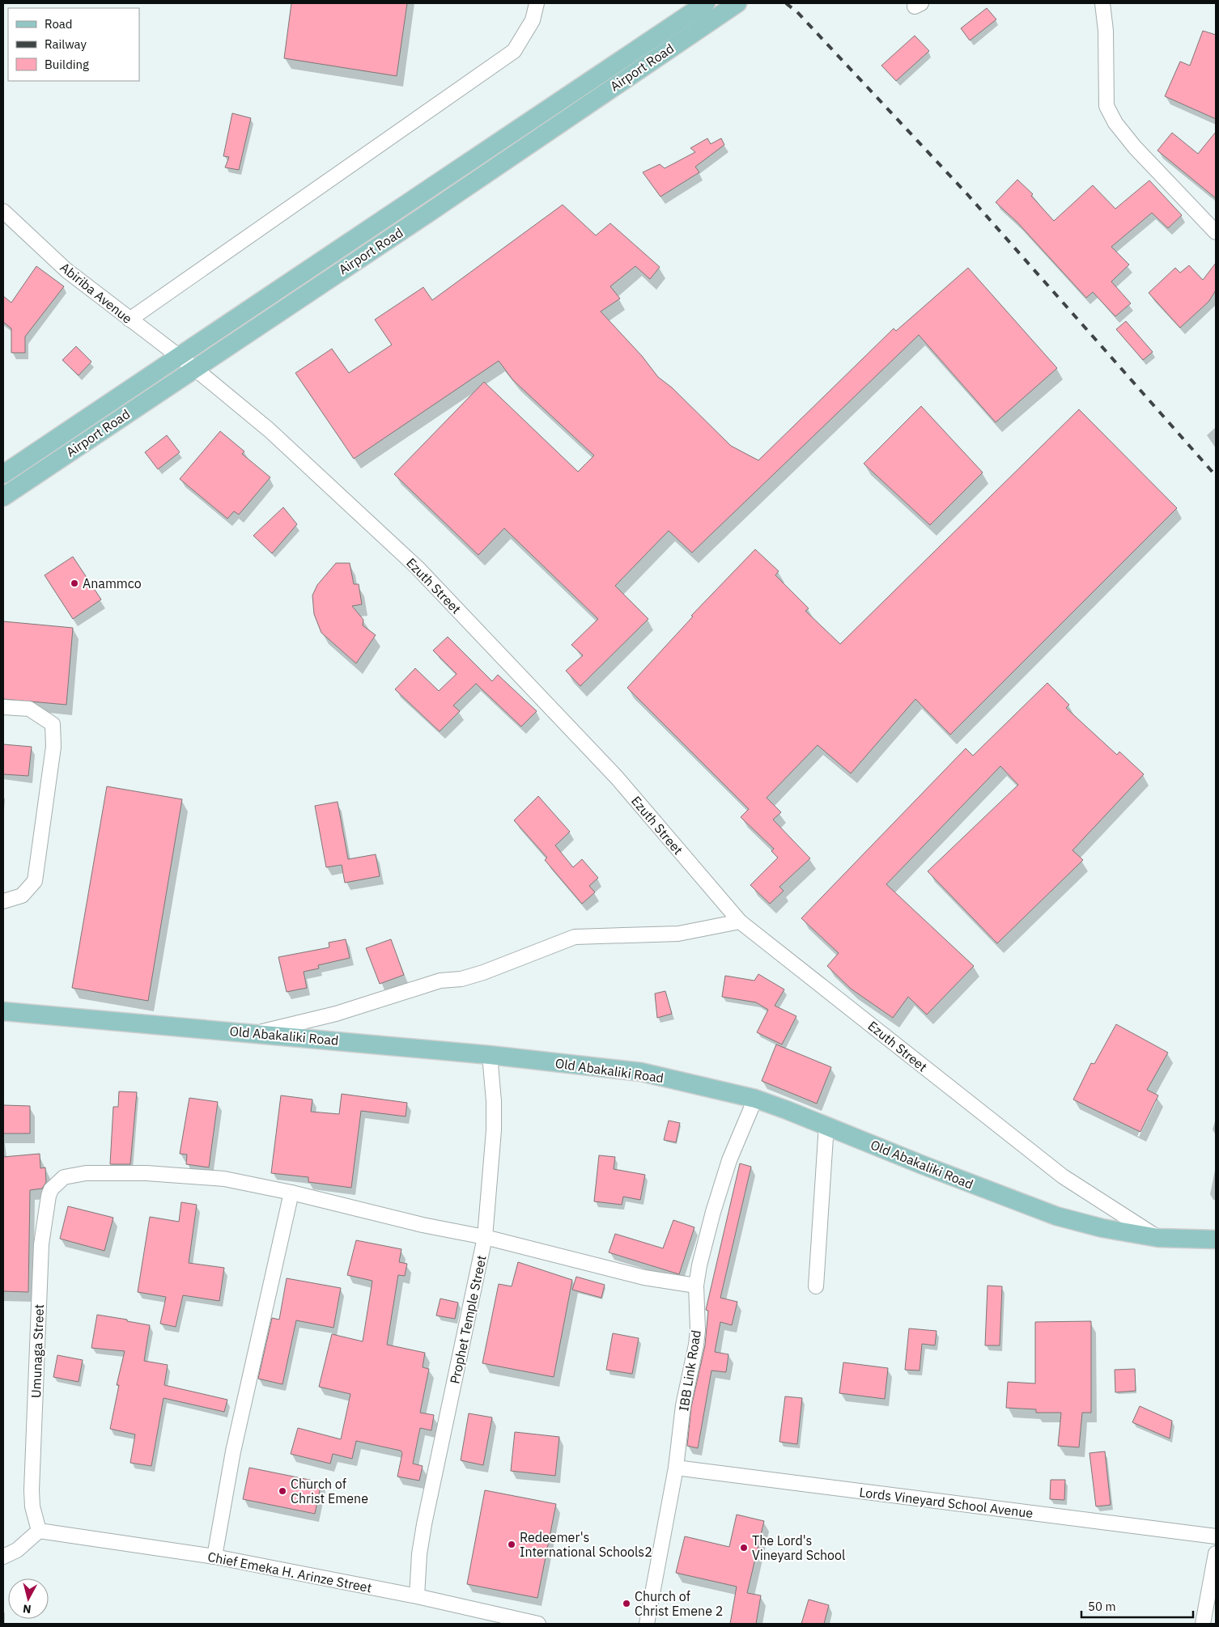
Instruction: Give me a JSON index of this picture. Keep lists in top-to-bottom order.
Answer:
{
  "streets": {
    "main road": ["Airport Road", "Old Abakaliki Road"],
    "street": [
      "Abiriba Avenue",
      "Ezuth Street",
      "Prophet Temple Street",
      "Umunaga Street",
      "IBB Link Road",
      "Lords Vineyard School Avenue",
      "Chief Emeka H. Arinze Street"
    ]
  },
  "crossings": [
    ["Airport Road", "Abiriba Avenue"],
    ["Airport Road", "Ezuth Street"],
    ["Abiriba Avenue", "Ezuth Street"],
    ["Ezuth Street", "Old Abakaliki Road"],
    ["Old Abakaliki Road", "IBB Link Road"],
    ["Prophet Temple Street", "Umunaga Street"],
    ["Prophet Temple Street", "Chief Emeka H. Arinze Street"],
    ["Umunaga Street", "Chief Emeka H. Arinze Street"],
    ["IBB Link Road", "Lords Vineyard School Avenue"]
  ],
  "places": [
    "Anammco",
    "Church of Christ Emene",
    "Redeemer's International Schools2",
    "The Lord's Vineyard School",
    "Church of Christ Emene 2"
  ],
  "legend": ["Road", "Railway", "Building"],
  "scale_bar": "50 m",
  "north": "bottom"
}
